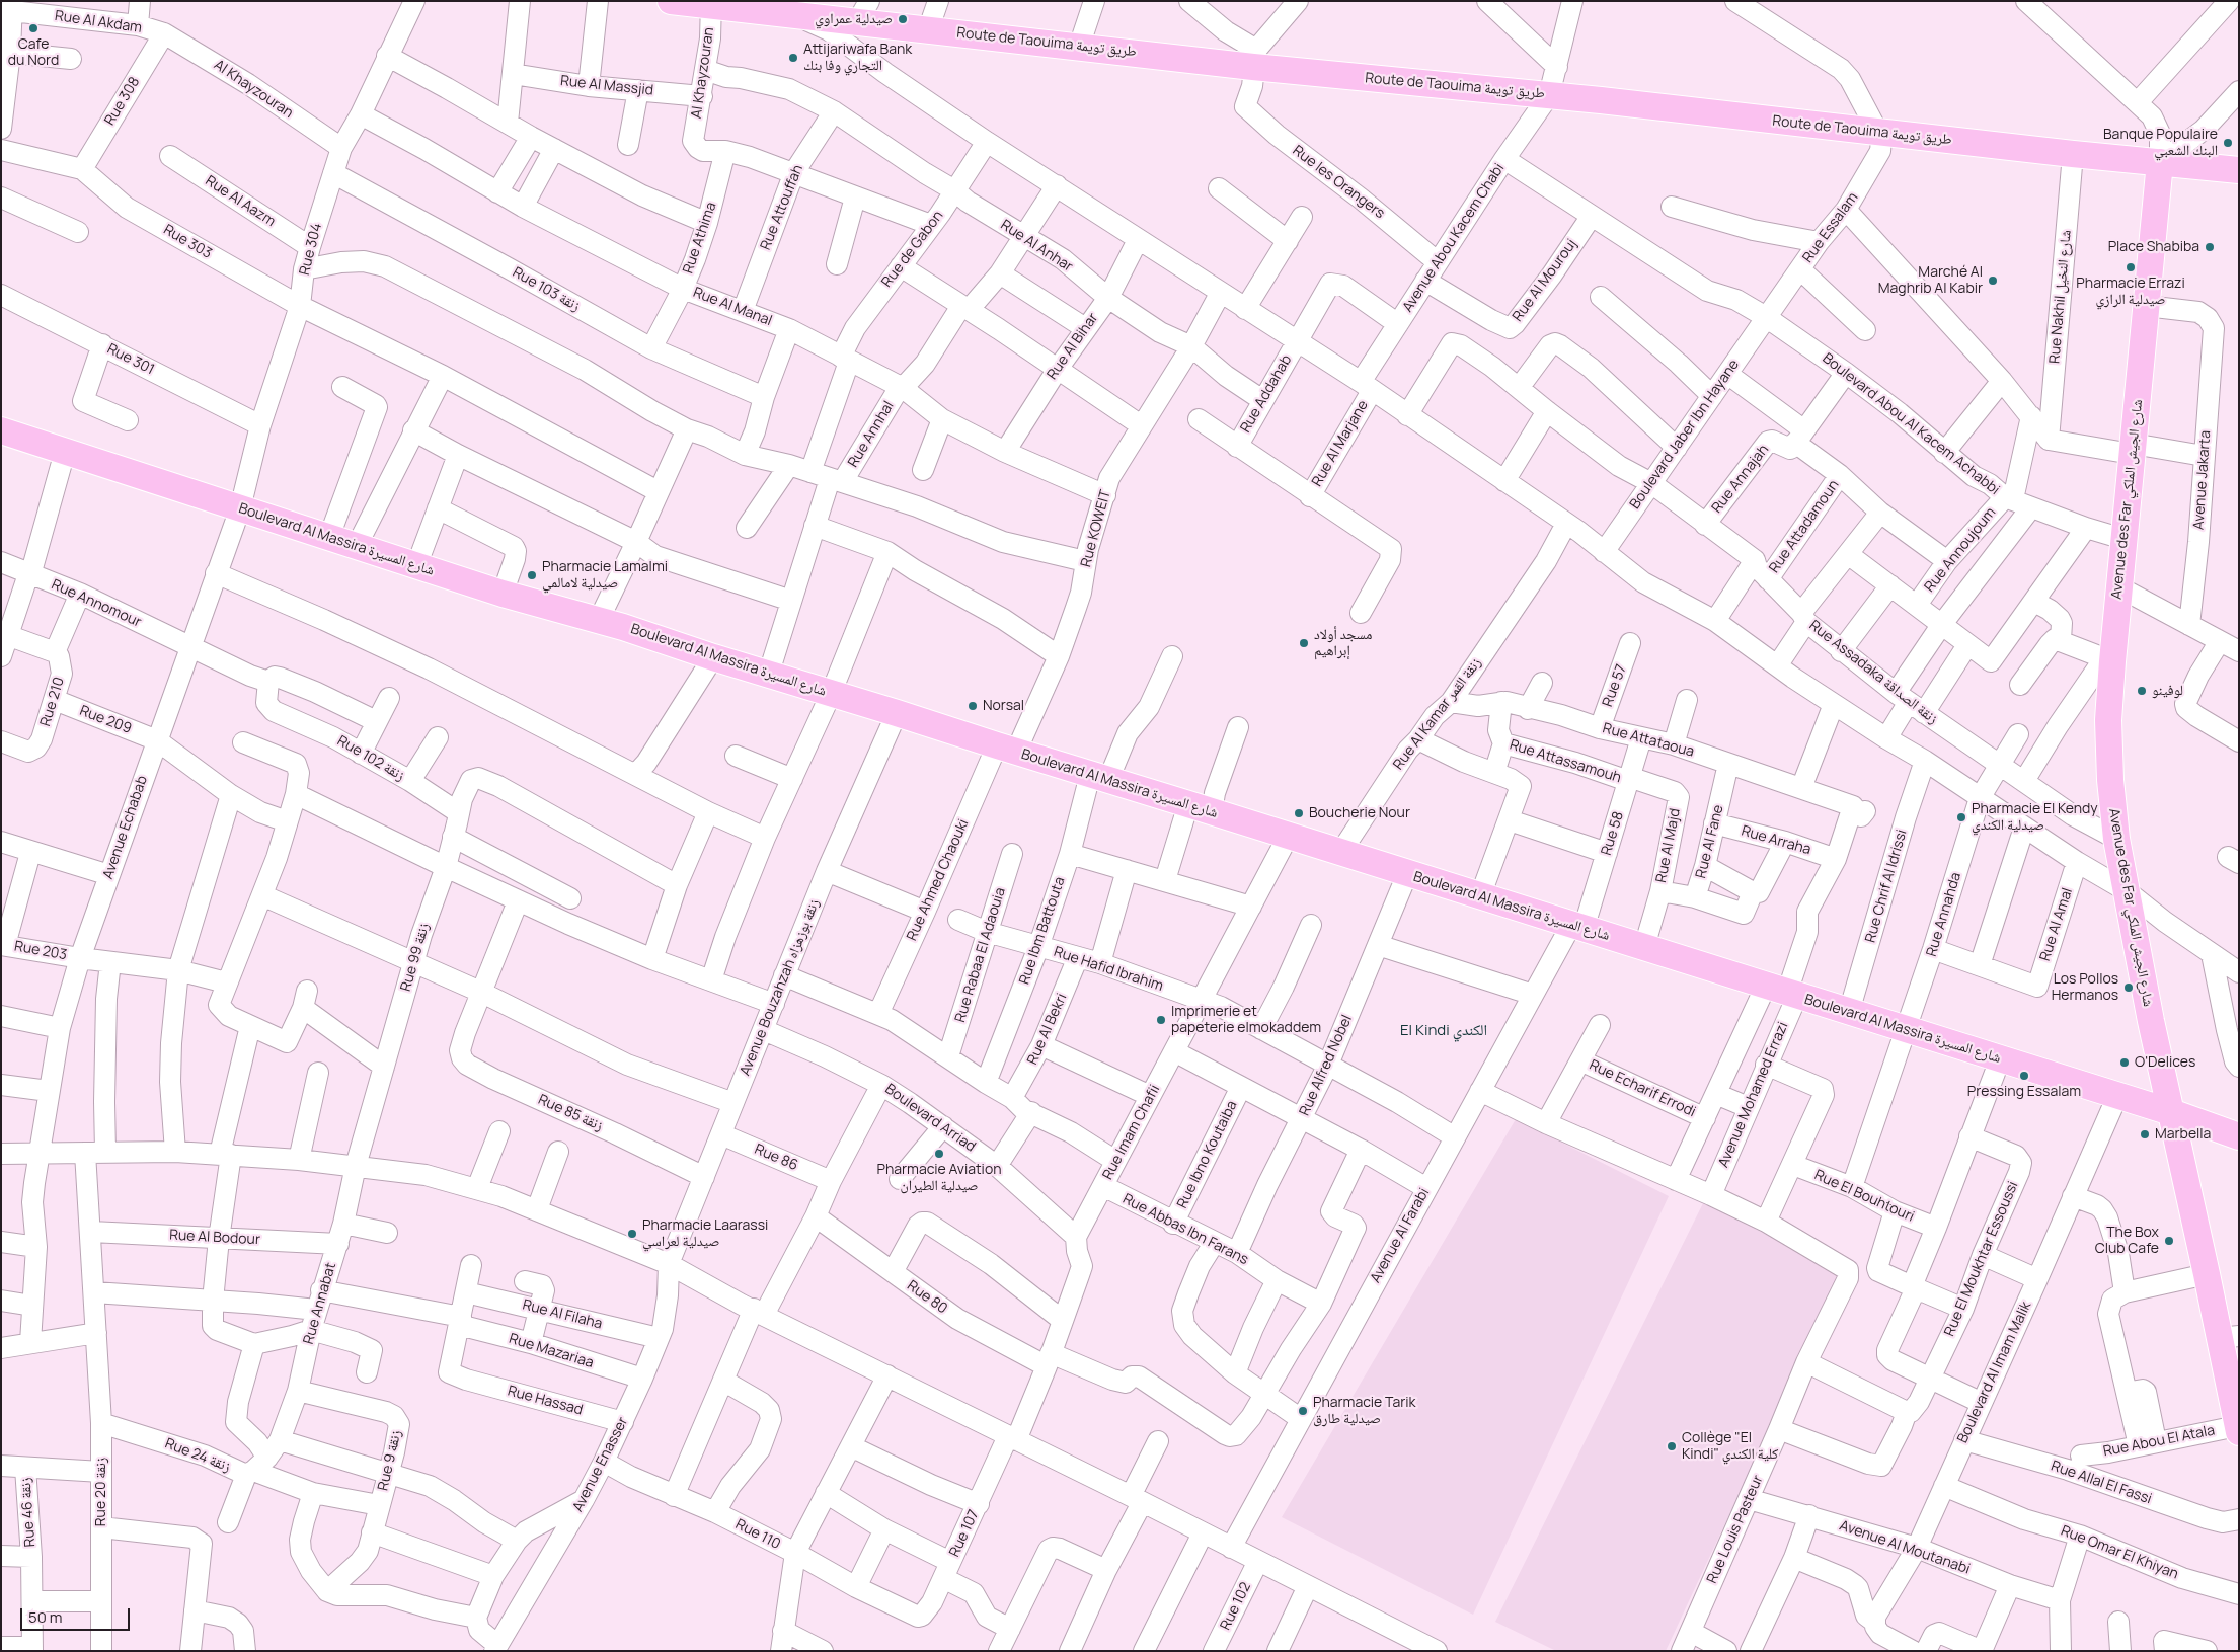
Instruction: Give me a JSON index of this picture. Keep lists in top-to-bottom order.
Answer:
{
  "streets": {
    "main road": ["Route de Taouima طريق تويمة", "Avenue des Far شارع الجيش الملكي", "Boulevard Al Massira شارع المسيرة"],
    "street": [
      "Rue Al Akdam",
      "Al Khayzouran",
      "Rue Al Massjid",
      "Rue 308",
      "Rue les Orangers",
      "Rue Al Aazm",
      "Rue Attouffah",
      "Rue Essalam",
      "Rue Athima",
      "Avenue Abou Kacem Chabi",
      "Rue 303",
      "Rue Al Anhar",
      "Rue 304",
      "Rue de Gabon",
      "Rue Al Mourouj",
      "Rue 103 زنقة",
      "Rue Nakhil شارع النخيل",
      "Rue Al Manal",
      "Rue Al Bihar",
      "Rue 301",
      "Rue Addahab",
      "Boulevard Abou Al Kacem Achabbi",
      "Rue Annhal",
      "Boulevard Jaber Ibn Hayane",
      "Rue Al Marjane",
      "Rue Annajah",
      "Avenue Jakarta",
      "Rue Attadamoun",
      "Rue KOWEIT",
      "Rue Annoujoum",
      "Rue Annomour",
      "Rue Assadaka زنقة الصداقة",
      "Rue 57",
      "Rue 210",
      "Rue Al Kamar زنقة القمر",
      "Rue 209",
      "Rue Attataoua",
      "Rue 102 زنقة",
      "Rue Attassamouh",
      "Avenue Echabab",
      "Rue 58",
      "Rue Arraha",
      "Rue Al Fane",
      "Rue Al Majd",
      "Rue Ahmed Chaouki",
      "Rue Chrif Al Idrissi",
      "Rue Annahda",
      "Rue Al Amal",
      "Rue Ibm Battouta",
      "Rue 203",
      "Rue Rabaa El Adaouia",
      "Rue 99 زنقة",
      "Rue Hafid Ibrahim",
      "Avenue Bouzahzah زنقة بوزهزاه",
      "Rue Al Bekri",
      "Rue Alfred Nobel",
      "Rue Echarif Errodi",
      "Avenue Mohamed Errazi",
      "Rue 85 زنقة",
      "Boulevard Arriad",
      "Rue Imam Chafii",
      "Rue Ibno Koutaiba",
      "Rue 86",
      "Rue El Bouhtouri",
      "Rue Abbas Ibn Farans",
      "Avenue Al Farabi",
      "Rue Al Bodour",
      "Rue El Moukhtar Essoussi",
      "Rue 80",
      "Rue Annabat",
      "Rue Al Filaha",
      "Rue Mazariaa",
      "Boulevard Al Imam Malik",
      "Rue Hassad",
      "Rue Abou El Atala",
      "Rue 24 زنقة",
      "Rue 9 زنقة",
      "Avenue Enasser",
      "Rue Allal El Fassi",
      "Rue 20 زنقة",
      "Rue 46 زنقة",
      "Rue Louis Pasteur",
      "Rue 107",
      "Rue 110",
      "Avenue Al Moutanabi",
      "Rue Omar El Khiyan",
      "Rue 102"
    ]
  },
  "crossings": [
    ["Rue Al Akdam", "Al Khayzouran"],
    ["Rue Al Akdam", "Rue 308"],
    ["Route de Taouima طريق تويمة", "Al Khayzouran"],
    ["Route de Taouima طريق تويمة", "Rue les Orangers"],
    ["Route de Taouima طريق تويمة", "Rue Essalam"],
    ["Route de Taouima طريق تويمة", "Avenue Abou Kacem Chabi"],
    ["Route de Taouima طريق تويمة", "Rue Nakhil شارع النخيل"],
    ["Route de Taouima طريق تويمة", "Avenue des Far شارع الجيش الملكي"],
    ["Al Khayzouran", "Rue Al Massjid"],
    ["Al Khayzouran", "Rue 308"],
    ["Al Khayzouran", "Rue Athima"],
    ["Al Khayzouran", "Rue Al Anhar"],
    ["Al Khayzouran", "Rue 304"],
    ["Rue 308", "Rue 303"],
    ["Rue les Orangers", "Avenue Abou Kacem Chabi"],
    ["Rue Al Aazm", "Rue 304"],
    ["Rue Attouffah", "Rue Al Anhar"],
    ["Rue Attouffah", "Rue Al Manal"],
    ["Rue Essalam", "Boulevard Abou Al Kacem Achabbi"],
    ["Rue Essalam", "Boulevard Jaber Ibn Hayane"],
    ["Rue Athima", "Rue 103 زنقة"],
    ["Rue Athima", "Rue Al Manal"],
    ["Avenue Abou Kacem Chabi", "Rue Al Mourouj"],
    ["Avenue Abou Kacem Chabi", "Rue Addahab"],
    ["Avenue Abou Kacem Chabi", "Boulevard Abou Al Kacem Achabbi"],
    ["Avenue Abou Kacem Chabi", "Rue Al Marjane"],
    ["Rue 303", "Rue 304"],
    ["Rue Al Anhar", "Rue de Gabon"],
    ["Rue Al Anhar", "Rue Al Bihar"],
    ["Rue Al Anhar", "Rue Addahab"],
    ["Rue Al Anhar", "Rue Annhal"],
    ["Rue Al Anhar", "Rue KOWEIT"],
    ["Rue 304", "Rue 103 زنقة"],
    ["Rue 304", "Rue Al Manal"],
    ["Rue 304", "Rue 301"],
    ["Rue 304", "Boulevard Al Massira شارع المسيرة"],
    ["Rue 304", "Avenue Echabab"],
    ["Rue de Gabon", "Rue Al Manal"],
    ["Rue de Gabon", "Rue Annhal"],
    ["Rue Al Mourouj", "Boulevard Abou Al Kacem Achabbi"],
    ["Rue Al Manal", "Rue Al Bihar"],
    ["Rue Al Manal", "Rue Annhal"],
    ["Rue Al Manal", "Rue KOWEIT"],
    ["Boulevard Abou Al Kacem Achabbi", "Boulevard Jaber Ibn Hayane"],
    ["Boulevard Abou Al Kacem Achabbi", "Avenue des Far شارع الجيش الملكي"],
    ["Boulevard Abou Al Kacem Achabbi", "Rue Annoujoum"],
    ["Boulevard Jaber Ibn Hayane", "Rue Assadaka زنقة الصداقة"],
    ["Rue Annajah", "Rue Assadaka زنقة الصداقة"],
    ["Avenue Jakarta", "Avenue des Far شارع الجيش الملكي"],
    ["Avenue des Far شارع الجيش الملكي", "Boulevard Al Massira شارع المسيرة"],
    ["Avenue des Far شارع الجيش الملكي", "Rue Assadaka زنقة الصداقة"],
    ["Avenue des Far شارع الجيش الملكي", "Rue Abou El Atala"],
    ["Rue Attadamoun", "Rue Assadaka زنقة الصداقة"],
    ["Rue KOWEIT", "Boulevard Al Massira شارع المسيرة"],
    ["Rue KOWEIT", "Rue Ahmed Chaouki"],
    ["Boulevard Al Massira شارع المسيرة", "Rue Al Kamar زنقة القمر"],
    ["Boulevard Al Massira شارع المسيرة", "Avenue Echabab"],
    ["Boulevard Al Massira شارع المسيرة", "Rue 58"],
    ["Boulevard Al Massira شارع المسيرة", "Rue Al Majd"],
    ["Boulevard Al Massira شارع المسيرة", "Rue Ahmed Chaouki"],
    ["Boulevard Al Massira شارع المسيرة", "Rue Chrif Al Idrissi"],
    ["Boulevard Al Massira شارع المسيرة", "Rue Annahda"],
    ["Boulevard Al Massira شارع المسيرة", "Rue Ibm Battouta"],
    ["Boulevard Al Massira شارع المسيرة", "Avenue Bouzahzah زنقة بوزهزاه"],
    ["Boulevard Al Massira شارع المسيرة", "Rue Alfred Nobel"],
    ["Boulevard Al Massira شارع المسيرة", "Avenue Mohamed Errazi"],
    ["Boulevard Al Massira شارع المسيرة", "Rue Imam Chafii"],
    ["Boulevard Al Massira شارع المسيرة", "Avenue Al Farabi"],
    ["Boulevard Al Massira شارع المسيرة", "Boulevard Al Imam Malik"],
    ["Rue Annomour", "Rue 102 زنقة"],
    ["Rue Annomour", "Avenue Echabab"],
    ["Rue Assadaka زنقة الصداقة", "Rue Annahda"],
    ["Rue 57", "Rue Attataoua"],
    ["Rue 210", "Rue 209"],
    ["Rue Al Kamar زنقة القمر", "Rue Attataoua"],
    ["Rue 209", "Avenue Echabab"],
    ["Rue Attataoua", "Rue 58"],
    ["Rue Attataoua", "Rue Arraha"],
    ["Rue Attataoua", "Rue Al Fane"],
    ["Rue 102 زنقة", "Rue 99 زنقة"],
    ["Rue Attassamouh", "Rue 58"],
    ["Rue Attassamouh", "Rue Al Majd"],
    ["Avenue Echabab", "Rue 203"],
    ["Rue 58", "Rue Al Majd"],
    ["Rue 58", "Avenue Al Farabi"],
    ["Rue Arraha", "Rue Al Fane"],
    ["Rue Al Fane", "Rue Al Majd"],
    ["Rue Annahda", "Rue El Bouhtouri"],
    ["Rue Ibm Battouta", "Rue Hafid Ibrahim"],
    ["Rue Rabaa El Adaouia", "Rue Hafid Ibrahim"],
    ["Rue 99 زنقة", "Rue Annabat"],
    ["Rue Hafid Ibrahim", "Rue Al Bekri"],
    ["Rue Hafid Ibrahim", "Rue Alfred Nobel"],
    ["Rue Hafid Ibrahim", "Rue Imam Chafii"],
    ["Rue Hafid Ibrahim", "Avenue Al Farabi"],
    ["Avenue Bouzahzah زنقة بوزهزاه", "Rue 85 زنقة"],
    ["Avenue Bouzahzah زنقة بوزهزاه", "Boulevard Arriad"],
    ["Avenue Bouzahzah زنقة بوزهزاه", "Rue 86"],
    ["Avenue Bouzahzah زنقة بوزهزاه", "Avenue Enasser"],
    ["Rue Alfred Nobel", "Rue Abbas Ibn Farans"],
    ["Boulevard Arriad", "Rue Imam Chafii"],
    ["Rue Imam Chafii", "Rue Abbas Ibn Farans"],
    ["Rue Ibno Koutaiba", "Rue Abbas Ibn Farans"],
    ["Rue Al Bodour", "Rue Annabat"],
    ["Rue Al Bodour", "Rue 20 زنقة"],
    ["Rue El Moukhtar Essoussi", "Rue Louis Pasteur"],
    ["Rue Annabat", "Rue Mazariaa"],
    ["Rue Annabat", "Rue 9 زنقة"],
    ["Rue Al Filaha", "Avenue Enasser"],
    ["Rue Mazariaa", "Rue Hassad"],
    ["Rue Mazariaa", "Avenue Enasser"],
    ["Rue Mazariaa", "Rue 20 زنقة"],
    ["Boulevard Al Imam Malik", "Rue Allal El Fassi"],
    ["Boulevard Al Imam Malik", "Avenue Al Moutanabi"],
    ["Boulevard Al Imam Malik", "Rue Omar El Khiyan"],
    ["Rue Hassad", "Avenue Enasser"],
    ["Rue 24 زنقة", "Rue 9 زنقة"],
    ["Rue 24 زنقة", "Rue 20 زنقة"],
    ["Avenue Enasser", "Rue 110"],
    ["Rue Louis Pasteur", "Avenue Al Moutanabi"],
    ["Rue 107", "Rue 110"]
  ],
  "districts": ["El Kindi الكندي"],
  "places": [
    "صيدلية عمراوي",
    "Cafe du Nord",
    "Attijariwafa Bank التجاري وفا بنك",
    "Banque Populaire البنك الشعبي",
    "Place Shabiba",
    "Pharmacie Errazi صيدلية الرازي",
    "Marché Al Maghrib Al Kabir",
    "Pharmacie Lamalmi صيدلية لامالمي",
    "مسجد أولاد إبراهيم",
    "لوفينو",
    "Norsal",
    "Boucherie Nour",
    "Pharmacie El Kendy صيدلية الكندي",
    "Los Pollos Hermanos",
    "Imprimerie et papeterie elmokaddem",
    "O'Delices",
    "Pressing Essalam",
    "Marbella",
    "Pharmacie Aviation صيدلية الطيران",
    "Pharmacie Laarassi صيدلية لعراسي",
    "The Box Club Cafe",
    "Pharmacie Tarik صيدلية طارق",
    "Collège \"El Kindi\" كلية الكندي"
  ],
  "scale_bar": "50 m"
}
